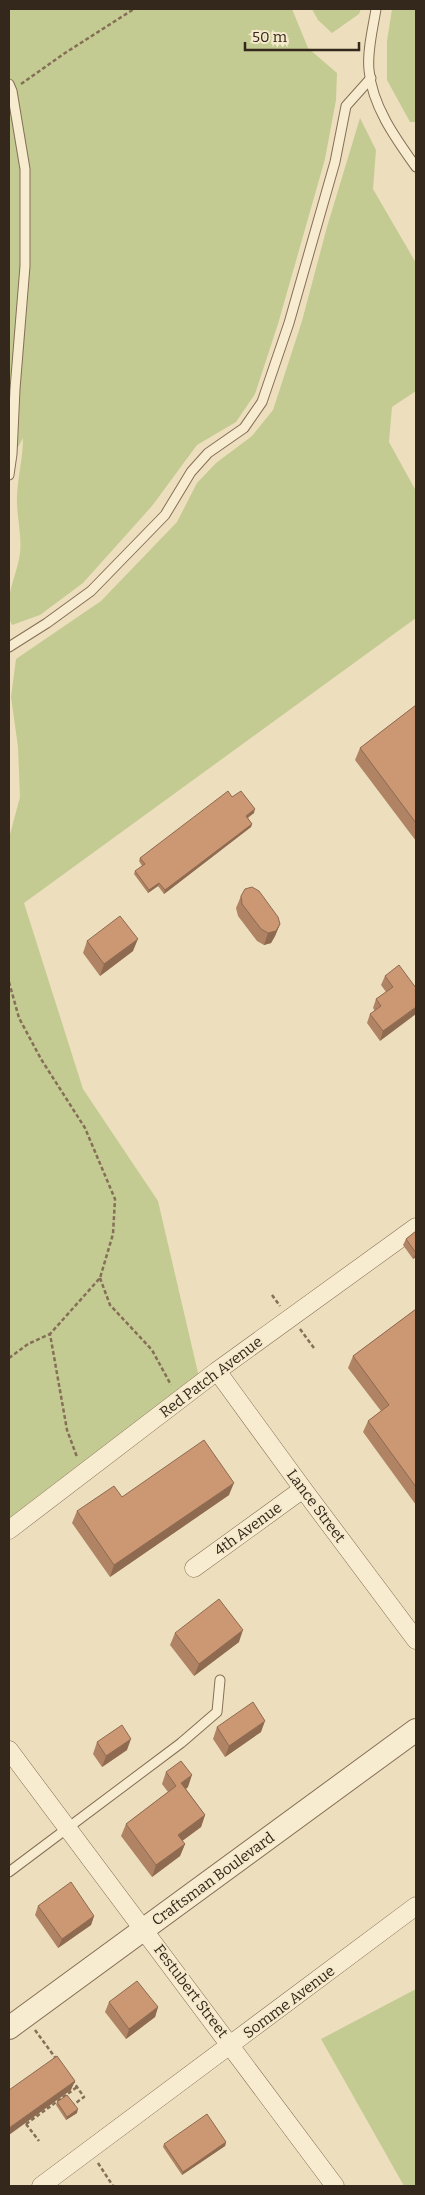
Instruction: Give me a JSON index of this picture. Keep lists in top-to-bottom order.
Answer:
{
  "streets": {
    "street": [
      "Red Patch Avenue",
      "Lance Street",
      "4th Avenue",
      "Craftsman Boulevard",
      "Festubert Street",
      "Somme Avenue"
    ]
  },
  "crossings": [
    ["Red Patch Avenue", "Lance Street"],
    ["Lance Street", "4th Avenue"],
    ["Craftsman Boulevard", "Festubert Street"],
    ["Festubert Street", "Somme Avenue"]
  ],
  "scale_bar": "50 m"
}
